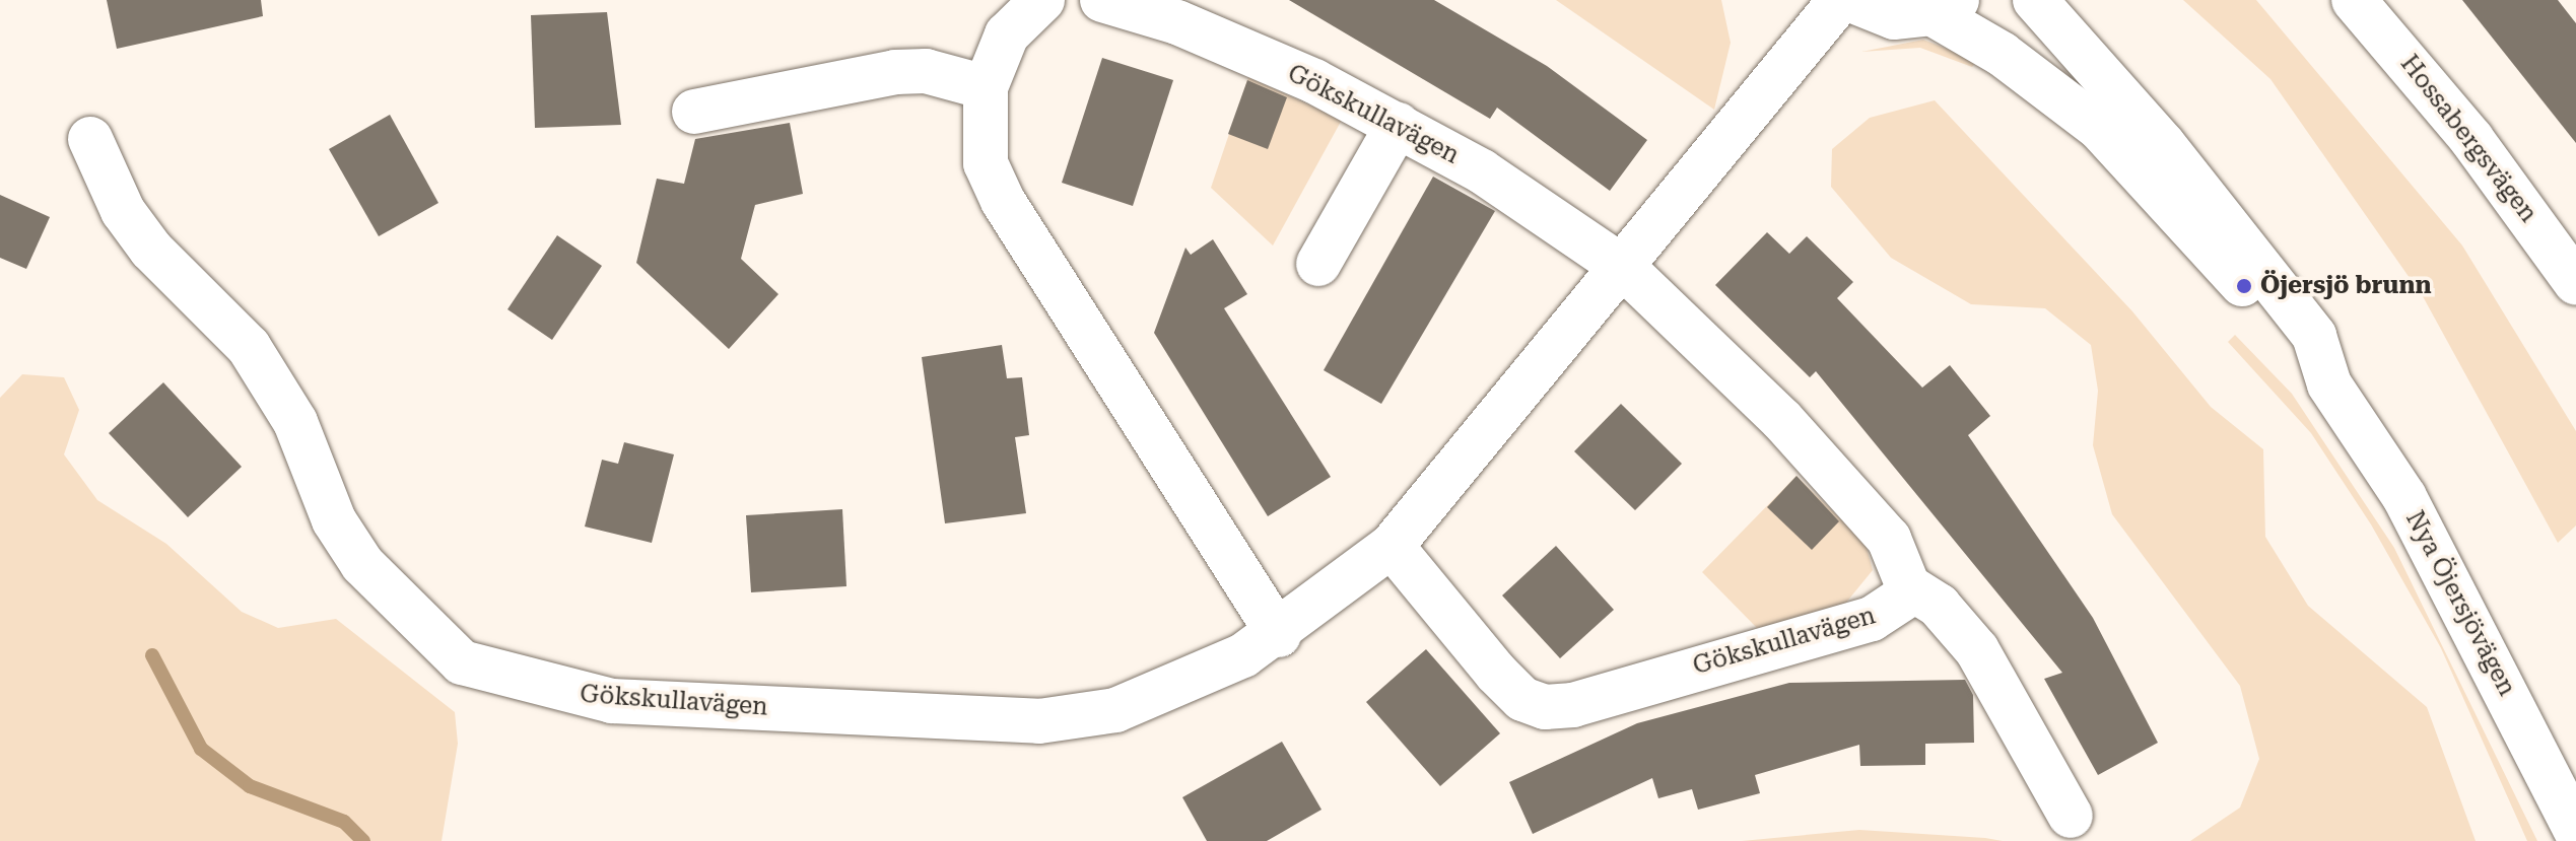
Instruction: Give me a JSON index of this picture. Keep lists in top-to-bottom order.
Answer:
{
  "streets": {
    "street": ["Gökskullavägen", "Hossabergsvägen", "Nya Öjersjövägen"]
  },
  "places": ["Öjersjö brunn"]
}
